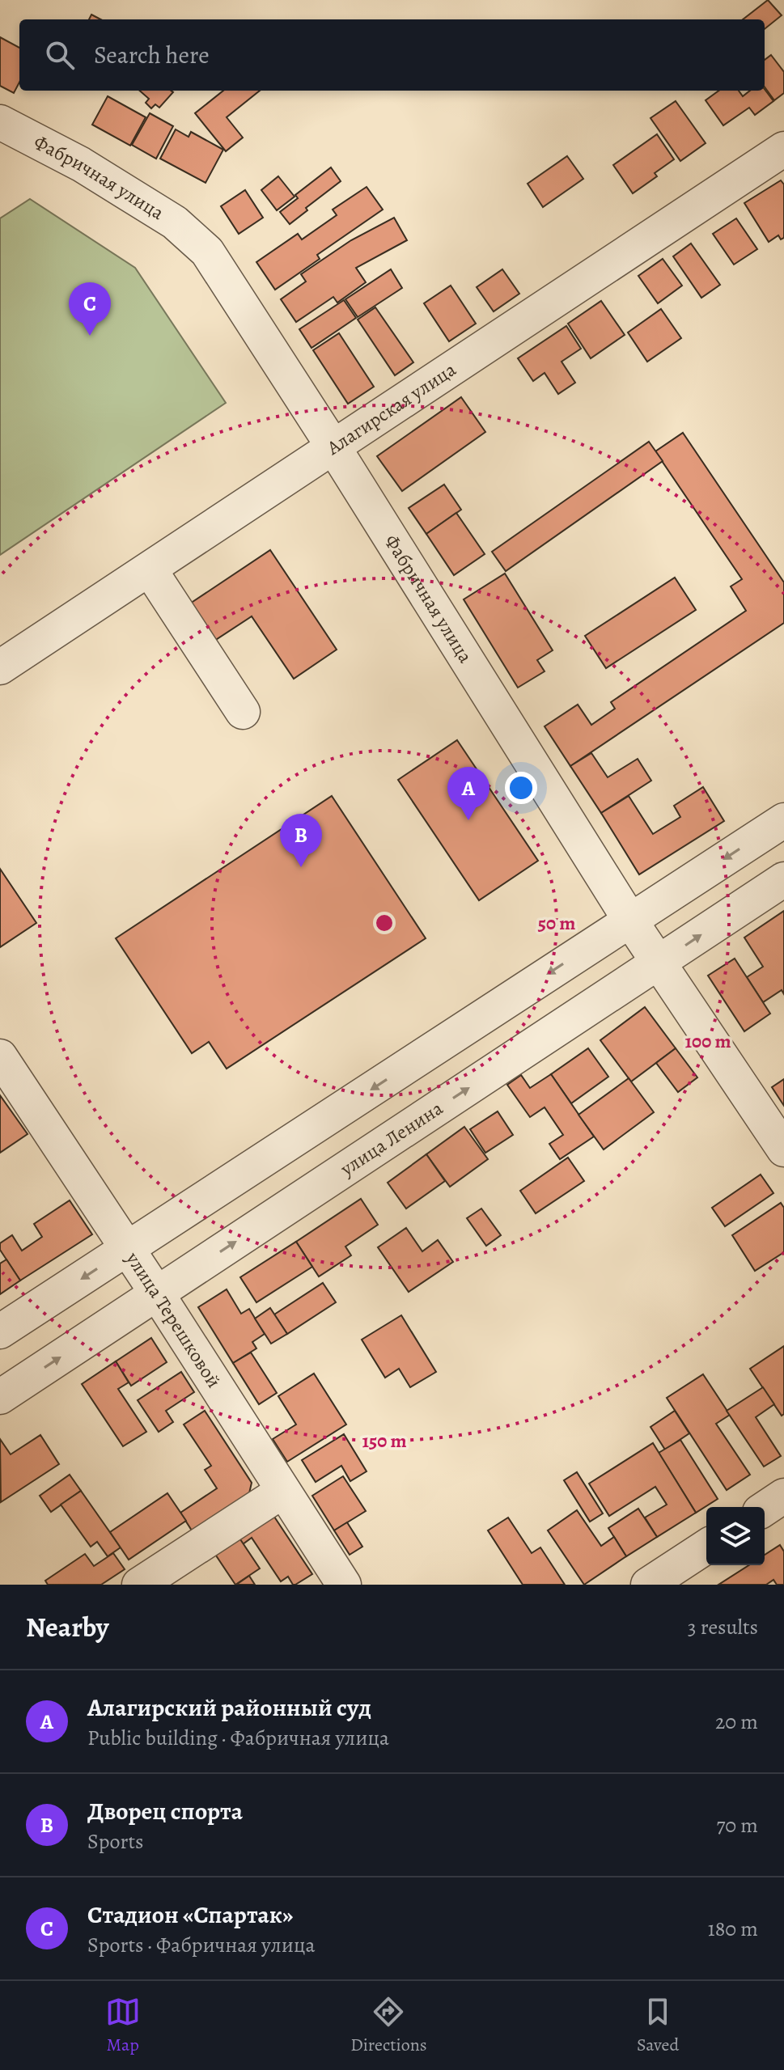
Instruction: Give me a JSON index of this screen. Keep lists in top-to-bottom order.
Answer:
{
  "streets": {
    "street": [
      "Фабричная улица",
      "Алагирская улица",
      "улица Ленина",
      "улица Терешковой"
    ]
  },
  "crossings": [
    ["Фабричная улица", "Алагирская улица"],
    ["Фабричная улица", "улица Ленина"],
    ["улица Ленина", "улица Терешковой"]
  ],
  "page": {
    "search": "Search here",
    "pins": ["C", "A", "B"],
    "heading": ["Nearby", "3 results"],
    "list": [
      {
        "mark": "A",
        "name": "Алагирский районный суд",
        "note": "Public building · Фабричная улица",
        "value": "20 m"
      },
      {
        "mark": "B",
        "name": "Дворец спорта",
        "note": "Sports",
        "value": "70 m"
      },
      {
        "mark": "C",
        "name": "Стадион «Спартак»",
        "note": "Sports · Фабричная улица",
        "value": "180 m"
      }
    ],
    "nav": ["Map", "Directions", "Saved"]
  },
  "rings": ["50 m", "100 m", "150 m"]
}
